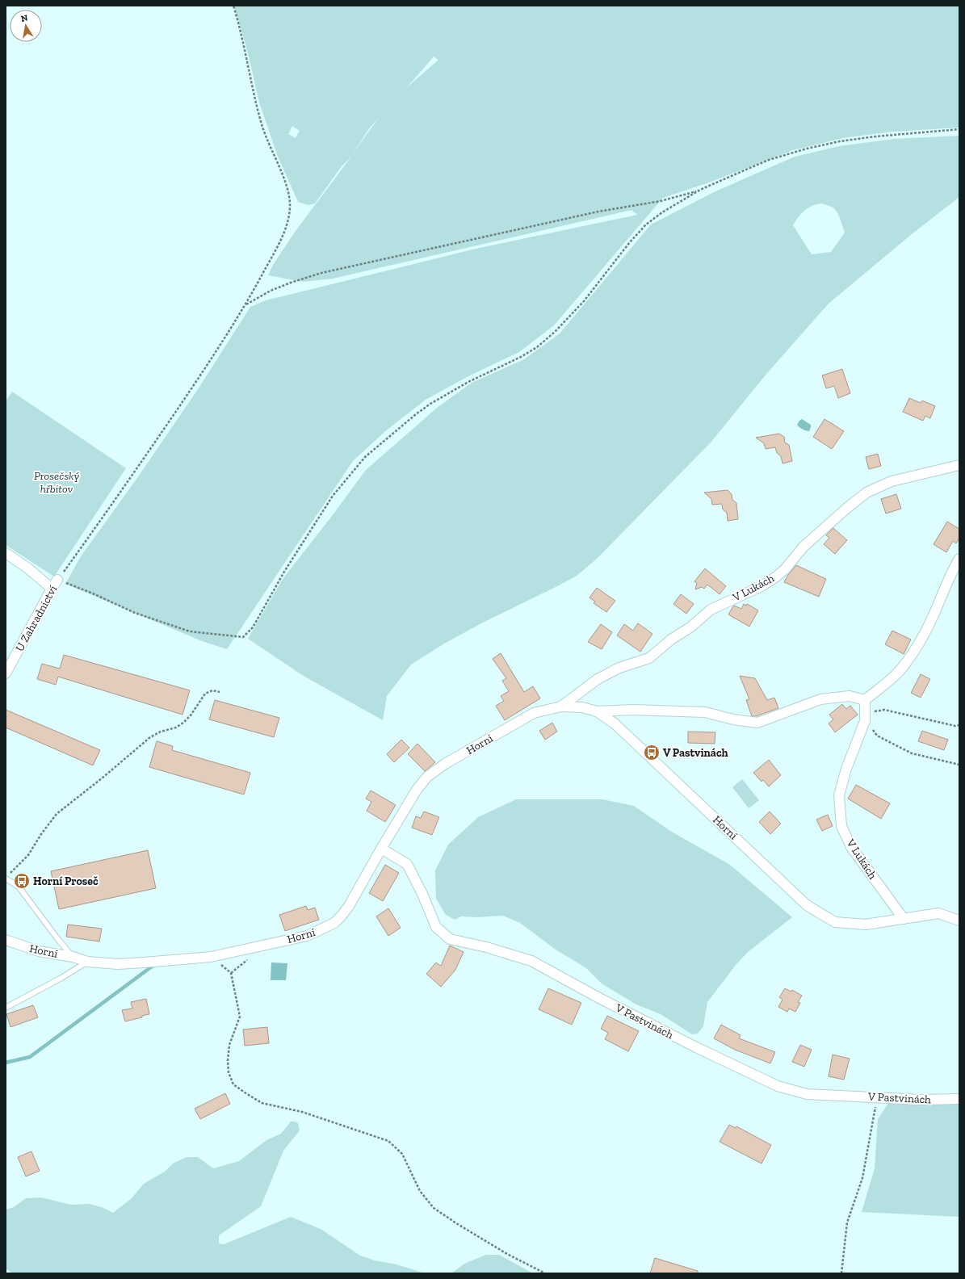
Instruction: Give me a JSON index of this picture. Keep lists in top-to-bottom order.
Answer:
{
  "streets": {
    "street": [
      "V Lukách",
      "U Zahradnictví",
      "Horní",
      "V Pastvinách"
    ]
  },
  "crossings": [
    ["V Lukách", "Horní"],
    ["Horní", "V Pastvinách"]
  ],
  "parks": ["Prosečský hřbitov"],
  "places": {
    "bus stop": ["V Pastvinách", "Horní Proseč"]
  },
  "north": "top"
}
